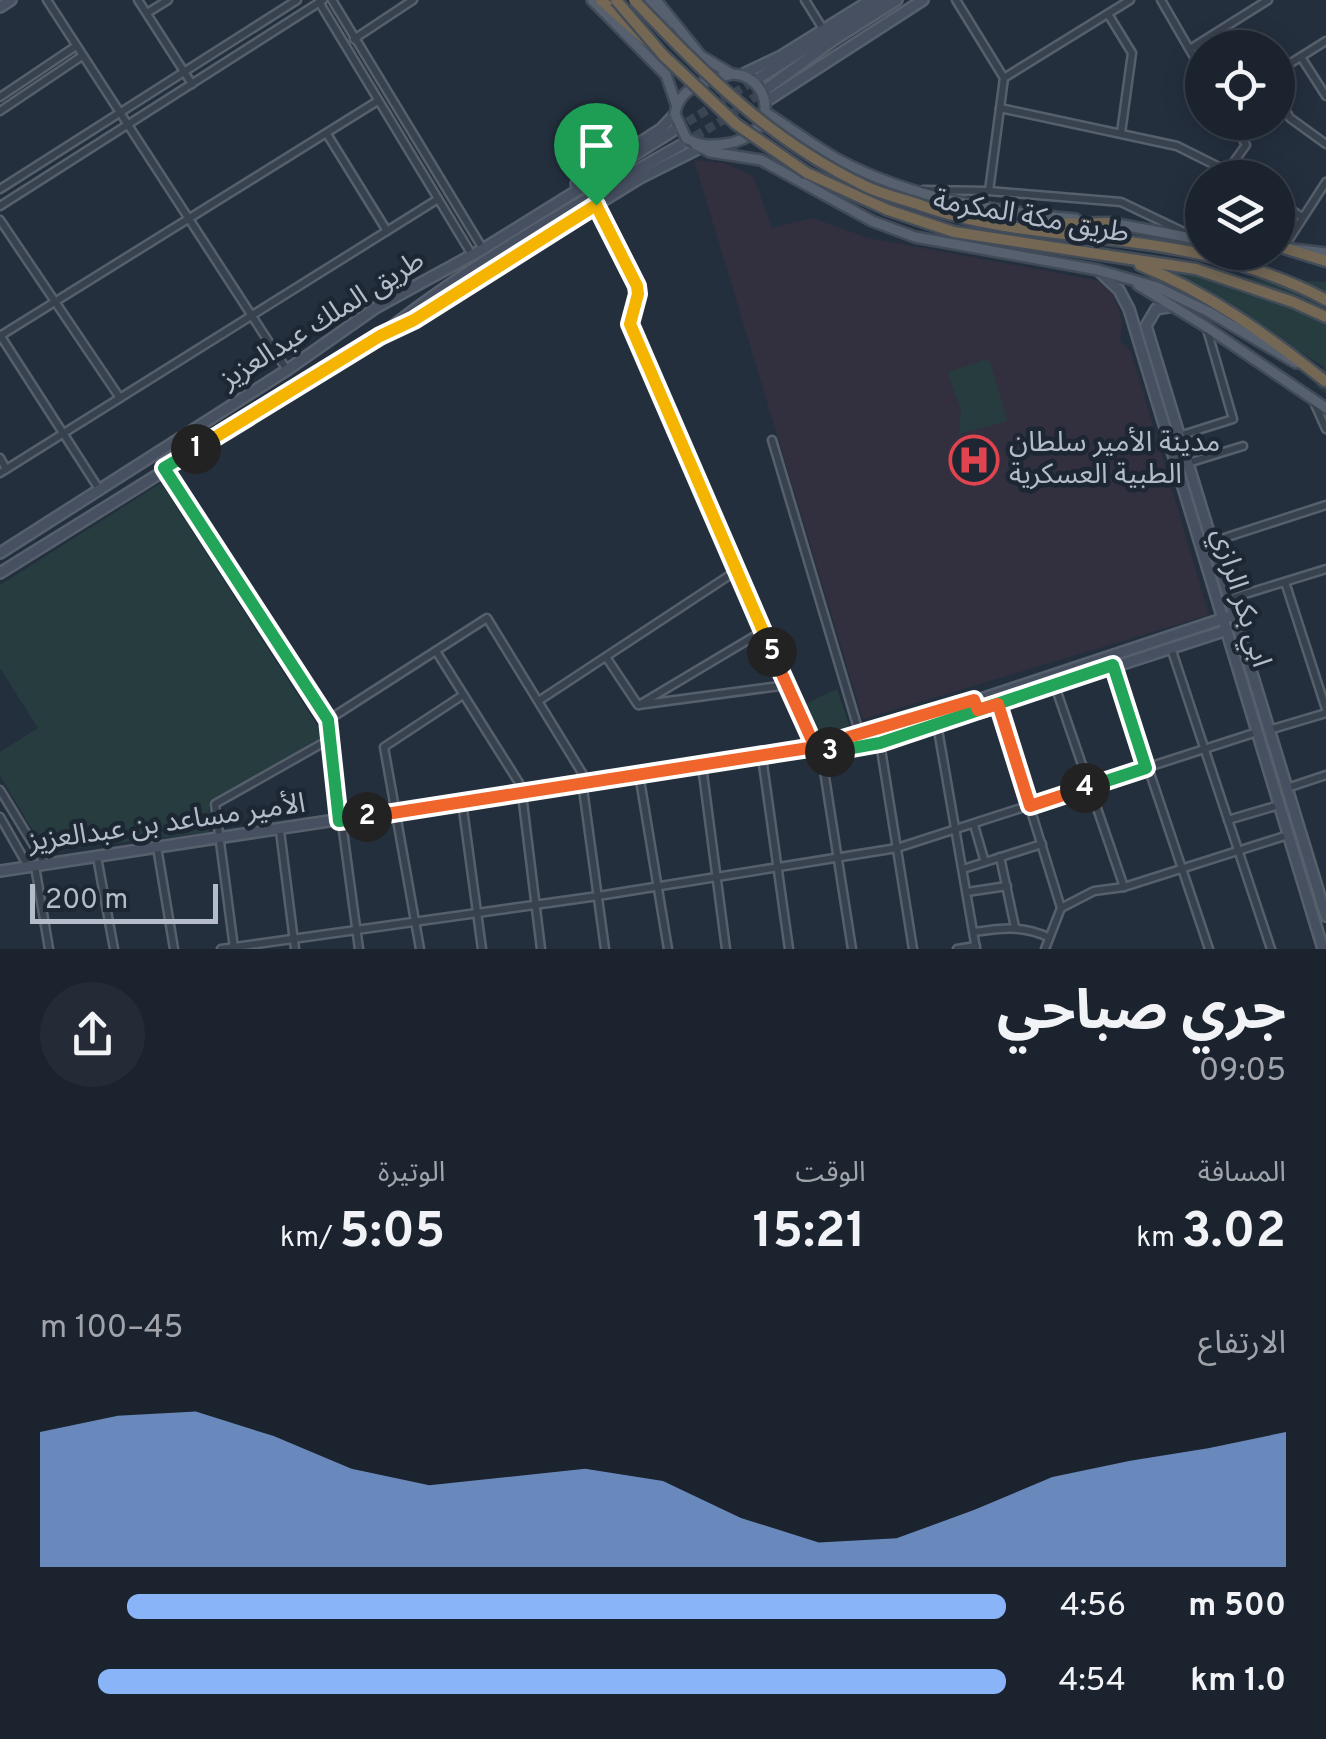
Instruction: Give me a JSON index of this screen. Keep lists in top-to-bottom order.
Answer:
{
  "streets": {
    "highway": ["طريق مكة المكرمة"],
    "street": ["طريق الملك عبدالعزيز", "ابي بكر الرازي", "الأمير مساعد بن عبدالعزيز"]
  },
  "places": {
    "hospital": ["مدينة الأمير سلطان الطبية العسكرية"]
  },
  "scale_bar": "200 m",
  "page": {
    "pins": [
      "1",
      "5",
      "3",
      "4",
      "2"
    ],
    "scale": "200 m",
    "heading": ["جري صباحي", "09:05"],
    "stats": [
      ["المسافة", "3.02 km"],
      ["الوقت", "15:21"],
      ["الوتيرة", "5:05 /km"]
    ],
    "chart": ["الارتفاع", "45–100 m"],
    "list": [
      {
        "name": "500 m",
        "note": "4:56"
      },
      {
        "name": "1.0 km",
        "note": "4:54"
      }
    ]
  }
}
